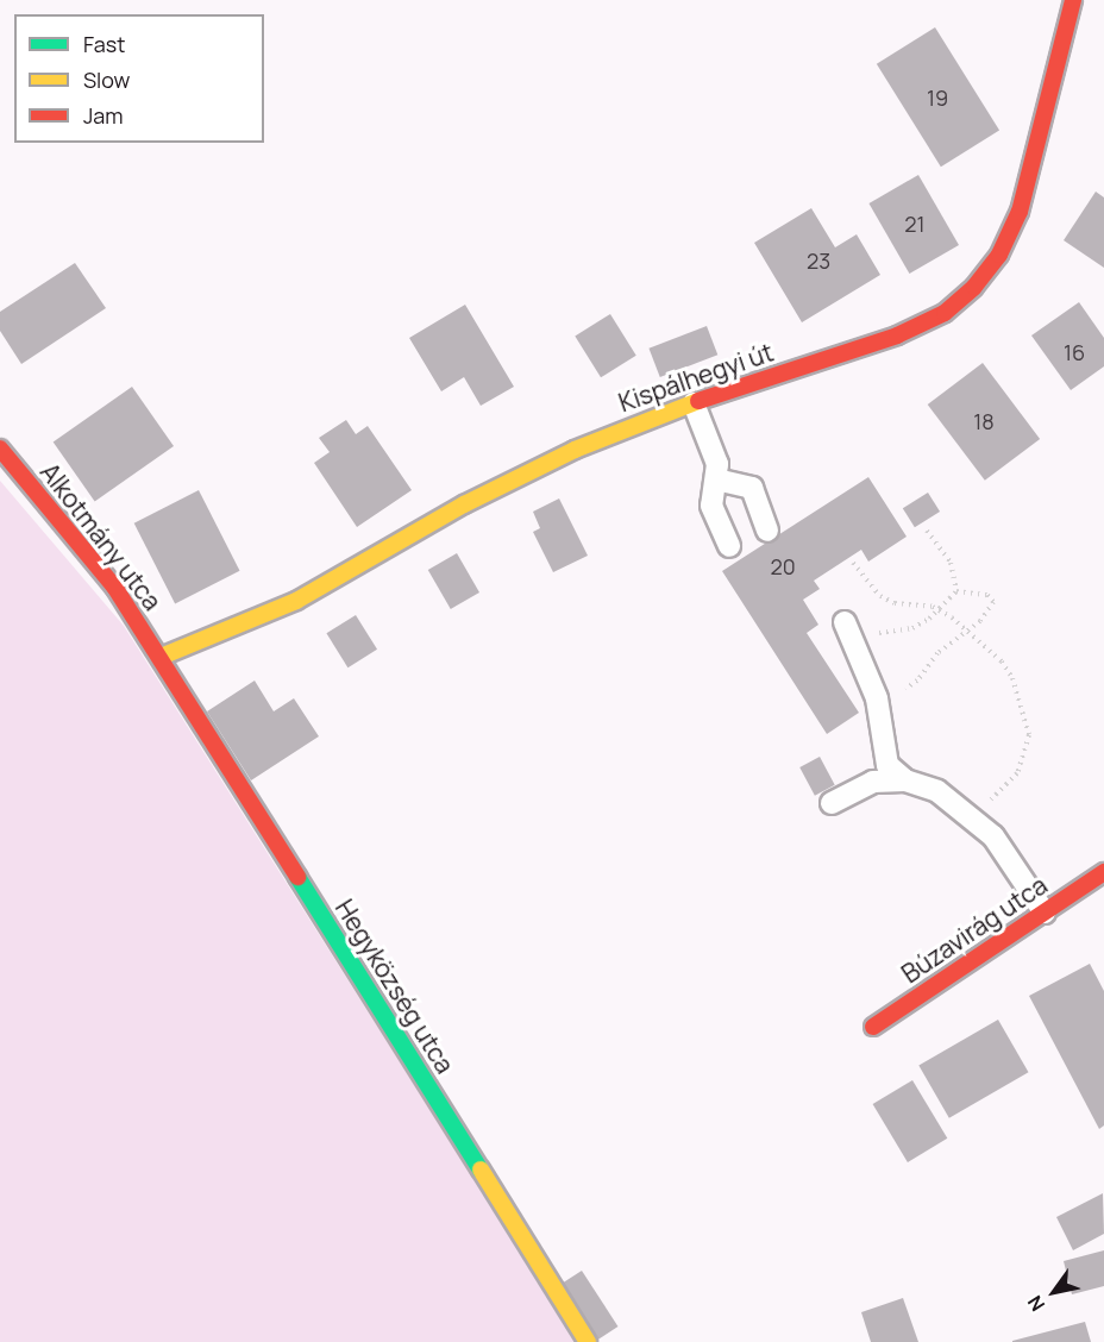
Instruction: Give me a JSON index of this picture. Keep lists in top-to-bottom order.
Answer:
{
  "streets": {
    "street": [
      "Kispálhegyi út",
      "Alkotmány utca",
      "Búzavirág utca",
      "Hegyközség utca"
    ]
  },
  "crossings": [
    ["Kispálhegyi út", "Alkotmány utca"],
    ["Kispálhegyi út", "Hegyközség utca"],
    ["Alkotmány utca", "Hegyközség utca"]
  ],
  "house_numbers": [
    "19",
    "21",
    "23",
    "16",
    "18",
    "20"
  ],
  "legend": ["Fast", "Slow", "Jam"],
  "north": "bottom left"
}
